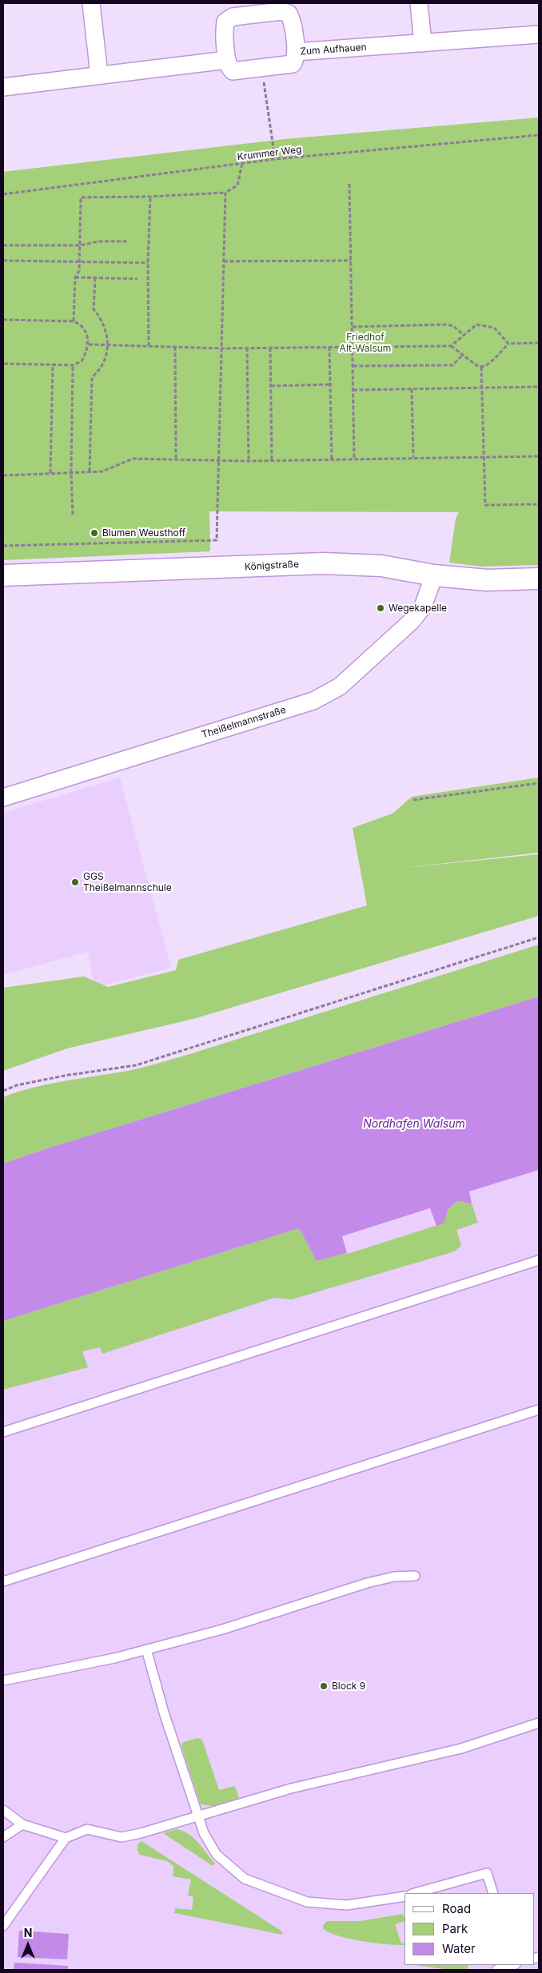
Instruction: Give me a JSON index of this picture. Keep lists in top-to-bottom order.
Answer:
{
  "streets": {
    "street": ["Zum Aufhauen", "Königstraße", "Theißelmannstraße"],
    "path": ["Krummer Weg"]
  },
  "crossings": [
    ["Königstraße", "Theißelmannstraße"]
  ],
  "water": ["Nordhafen Walsum"],
  "parks": ["Friedhof Alt-Walsum"],
  "places": [
    "Blumen Weusthoff",
    "Wegekapelle",
    "GGS Theißelmannschule",
    "Block 9"
  ],
  "legend": ["Road", "Park", "Water"],
  "north": "top"
}
